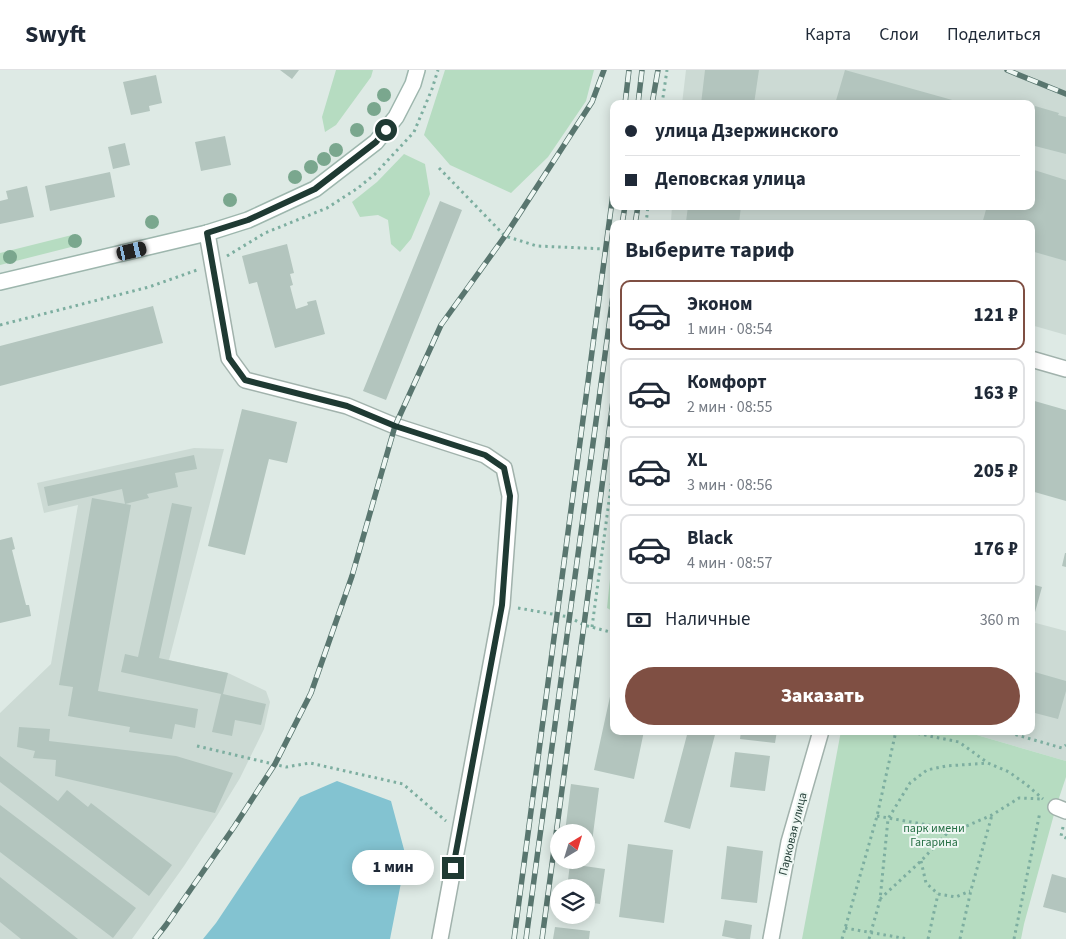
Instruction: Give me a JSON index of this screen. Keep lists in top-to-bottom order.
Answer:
{
  "streets": {
    "street": ["Парковая улица"]
  },
  "parks": ["парк имени Гагарина"],
  "north": "top right",
  "page": {
    "header": "Swyft",
    "nav": ["Карта", "Слои", "Поделиться"],
    "banner": ["улица Дзержинского", "Деповская улица"],
    "heading": "Выберите тариф",
    "list": [
      {
        "name": "Эконом",
        "note": "1 мин · 08:54",
        "value": "121 ₽"
      },
      {
        "name": "Комфорт",
        "note": "2 мин · 08:55",
        "value": "163 ₽"
      },
      {
        "name": "XL",
        "note": "3 мин · 08:56",
        "value": "205 ₽"
      },
      {
        "name": "Black",
        "note": "4 мин · 08:57",
        "value": "176 ₽"
      }
    ],
    "pay": ["Наличные", "360 m"],
    "buttons": "Заказать",
    "bubble": "1 мин"
  }
}
